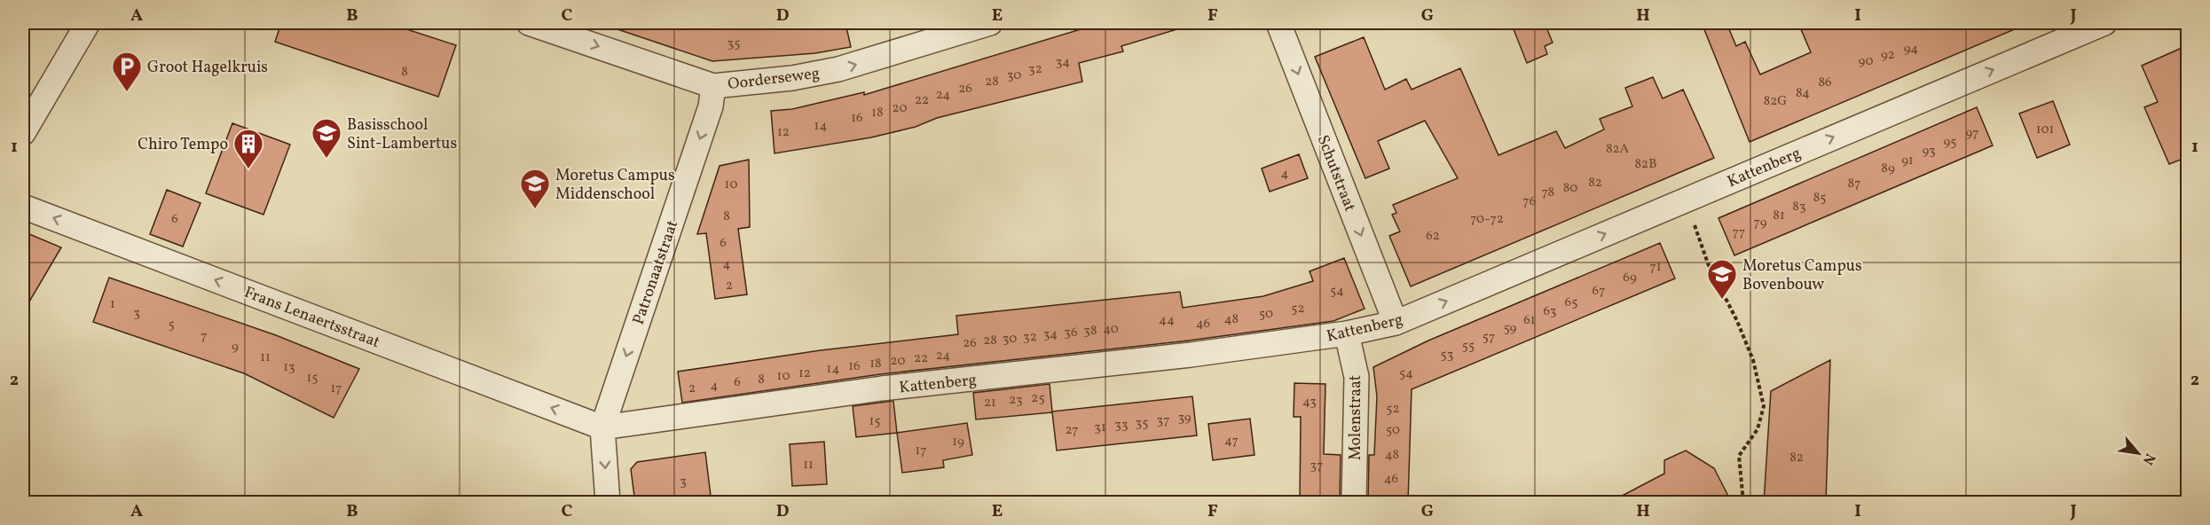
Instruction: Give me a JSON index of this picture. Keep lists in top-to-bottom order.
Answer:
{
  "streets": {
    "street": [
      "Oorderseweg",
      "Kattenberg",
      "Schutstraat",
      "Patronaatstraat",
      "Frans Lenaertsstraat",
      "Molenstraat"
    ]
  },
  "crossings": [
    ["Oorderseweg", "Patronaatstraat"],
    ["Kattenberg", "Schutstraat"],
    ["Kattenberg", "Patronaatstraat"],
    ["Kattenberg", "Frans Lenaertsstraat"],
    ["Kattenberg", "Molenstraat"],
    ["Patronaatstraat", "Frans Lenaertsstraat"]
  ],
  "one_way": [
    "Oorderseweg",
    "Kattenberg",
    "Schutstraat",
    "Patronaatstraat",
    "Frans Lenaertsstraat"
  ],
  "places": {
    "parking": ["Groot Hagelkruis"],
    "school or university": ["Basisschool Sint-Lambertus", "Moretus Campus Middenschool", "Moretus Campus Bovenbouw"],
    "building": ["Chiro Tempo"]
  },
  "house_numbers": [
    "35",
    "94",
    "92",
    "90",
    "34",
    "32",
    "8",
    "30",
    "28",
    "86",
    "26",
    "84",
    "24",
    "22",
    "82G",
    "20",
    "18",
    "16",
    "14",
    "101",
    "12",
    "97",
    "95",
    "82A",
    "93",
    "91",
    "82B",
    "89",
    "4",
    "82",
    "87",
    "10",
    "80",
    "78",
    "85",
    "76",
    "83",
    "81",
    "8",
    "6",
    "70-72",
    "79",
    "77",
    "62",
    "6",
    "4",
    "71",
    "69",
    "2",
    "54",
    "67",
    "65",
    "1",
    "52",
    "63",
    "3",
    "50",
    "48",
    "44",
    "61",
    "46",
    "5",
    "59",
    "40",
    "38",
    "36",
    "34",
    "7",
    "32",
    "57",
    "30",
    "28",
    "26",
    "55",
    "9",
    "53",
    "24",
    "11",
    "22",
    "20",
    "18",
    "16",
    "13",
    "14",
    "12",
    "54",
    "10",
    "15",
    "8",
    "6",
    "4",
    "17",
    "2",
    "25",
    "23",
    "43",
    "21",
    "52",
    "39",
    "37",
    "15",
    "35",
    "33",
    "31",
    "27",
    "50",
    "47",
    "19",
    "17",
    "48",
    "82",
    "11",
    "37",
    "46",
    "3"
  ],
  "north": "bottom right",
  "grid": {
    "columns": [
      "A",
      "B",
      "C",
      "D",
      "E",
      "F",
      "G",
      "H",
      "I",
      "J"
    ],
    "rows": ["1", "2"]
  }
}
